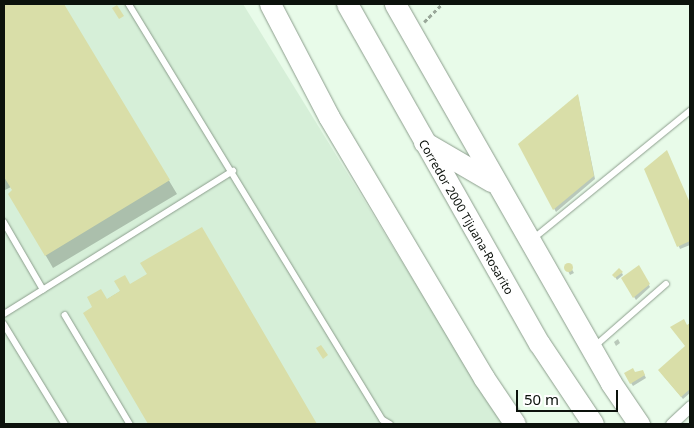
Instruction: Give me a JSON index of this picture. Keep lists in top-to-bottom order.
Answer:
{
  "streets": {
    "highway": ["Corredor 2000 Tijuana-Rosarito"]
  },
  "scale_bar": "50 m"
}
